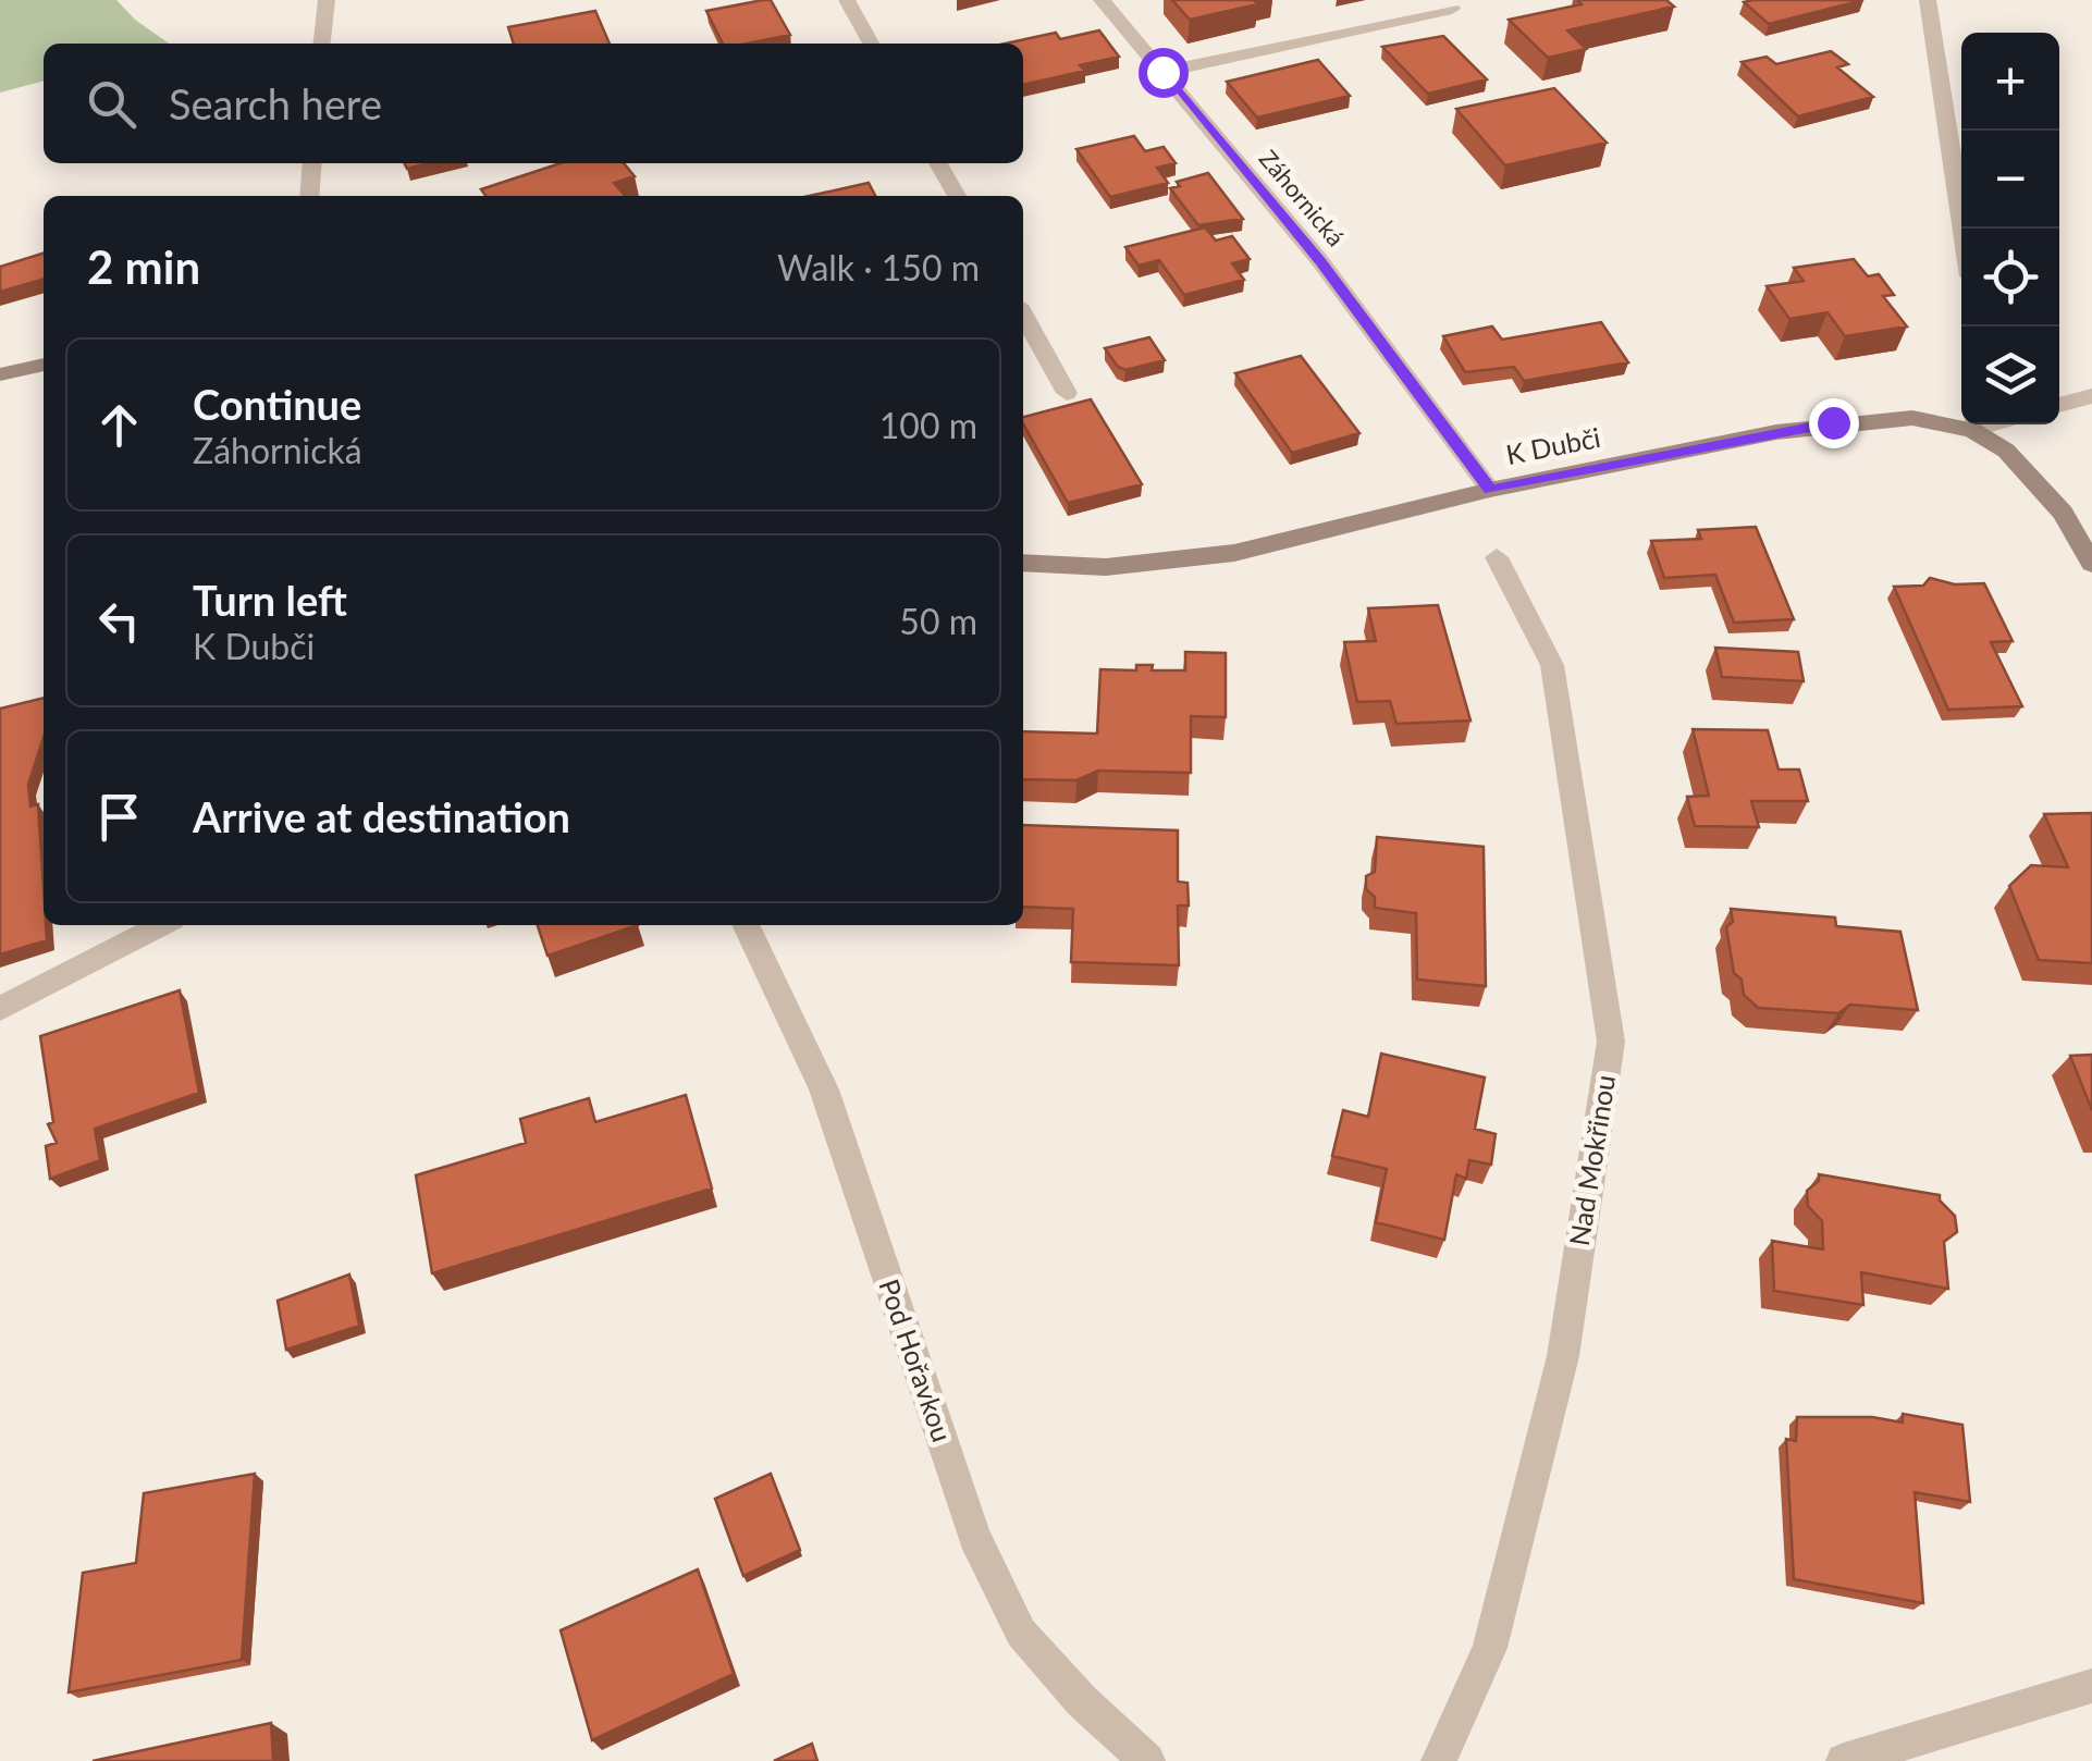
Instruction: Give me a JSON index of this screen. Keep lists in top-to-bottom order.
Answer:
{
  "streets": {
    "street": [
      "Záhornická",
      "K Dubči",
      "Nad Mokřinou",
      "Pod Hořavkou"
    ]
  },
  "crossings": [
    ["Záhornická", "K Dubči"]
  ],
  "page": {
    "map_buttons": ["+", "−"],
    "search": "Search here",
    "heading": ["2 min", "Walk · 150 m"],
    "list": [
      ["Continue", "Záhornická", "100 m"],
      ["Turn left", "K Dubči", "50 m"],
      "Arrive at destination"
    ]
  }
}
